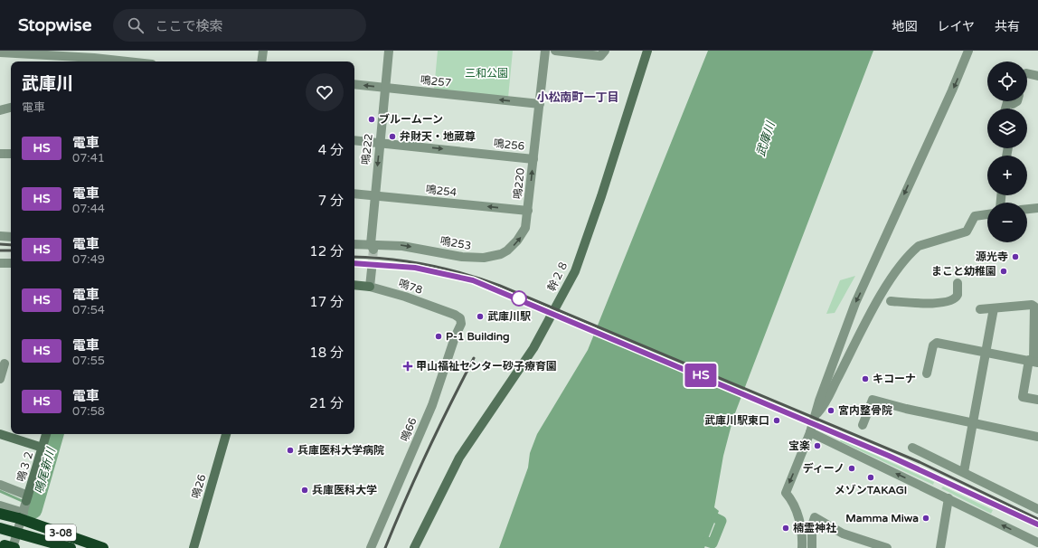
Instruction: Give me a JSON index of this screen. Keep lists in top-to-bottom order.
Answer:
{
  "streets": {
    "highway": ["3-08"],
    "street": [
      "鳴257",
      "鳴256",
      "鳴222",
      "鳴220",
      "鳴254",
      "鳴253",
      "幹２８",
      "鳴78",
      "鳴66",
      "鳴３２",
      "鳴26"
    ]
  },
  "crossings": [
    ["鳴257", "鳴222"],
    ["鳴257", "鳴220"],
    ["鳴256", "鳴222"],
    ["鳴256", "鳴220"],
    ["鳴222", "鳴254"],
    ["鳴222", "鳴253"],
    ["鳴220", "鳴254"],
    ["鳴220", "鳴253"],
    ["鳴254", "鳴253"],
    ["鳴78", "鳴66"]
  ],
  "one_way": [
    "鳴257",
    "鳴256",
    "鳴254",
    "鳴253"
  ],
  "districts": ["小松南町一丁目"],
  "water": ["武庫川", "鳴尾新川"],
  "parks": ["三和公園"],
  "places": {
    "other": [
      "ブルームーン",
      "弁財天・地蔵尊",
      "源光寺",
      "まこと幼稚園",
      "武庫川駅",
      "P-1 Building",
      "キコーナ",
      "宮内整骨院",
      "武庫川駅東口",
      "宝楽",
      "兵庫医科大学病院",
      "ディーノ",
      "メゾンTAKAGI",
      "兵庫医科大学",
      "Mamma Miwa",
      "楠霊神社"
    ],
    "health": ["甲山福祉センター砂子療育園"]
  },
  "page": {
    "header": "Stopwise",
    "search": "ここで検索",
    "nav": ["地図", "レイヤ", "共有"],
    "on_map": "HS",
    "map_buttons": ["+", "−"],
    "heading": ["武庫川", "電車"],
    "list": [
      {
        "mark": "HS",
        "name": "電車",
        "note": "07:41",
        "value": "4 分"
      },
      {
        "mark": "HS",
        "name": "電車",
        "note": "07:44",
        "value": "7 分"
      },
      {
        "mark": "HS",
        "name": "電車",
        "note": "07:49",
        "value": "12 分"
      },
      {
        "mark": "HS",
        "name": "電車",
        "note": "07:54",
        "value": "17 分"
      },
      {
        "mark": "HS",
        "name": "電車",
        "note": "07:55",
        "value": "18 分"
      },
      {
        "mark": "HS",
        "name": "電車",
        "note": "07:58",
        "value": "21 分"
      }
    ]
  }
}
